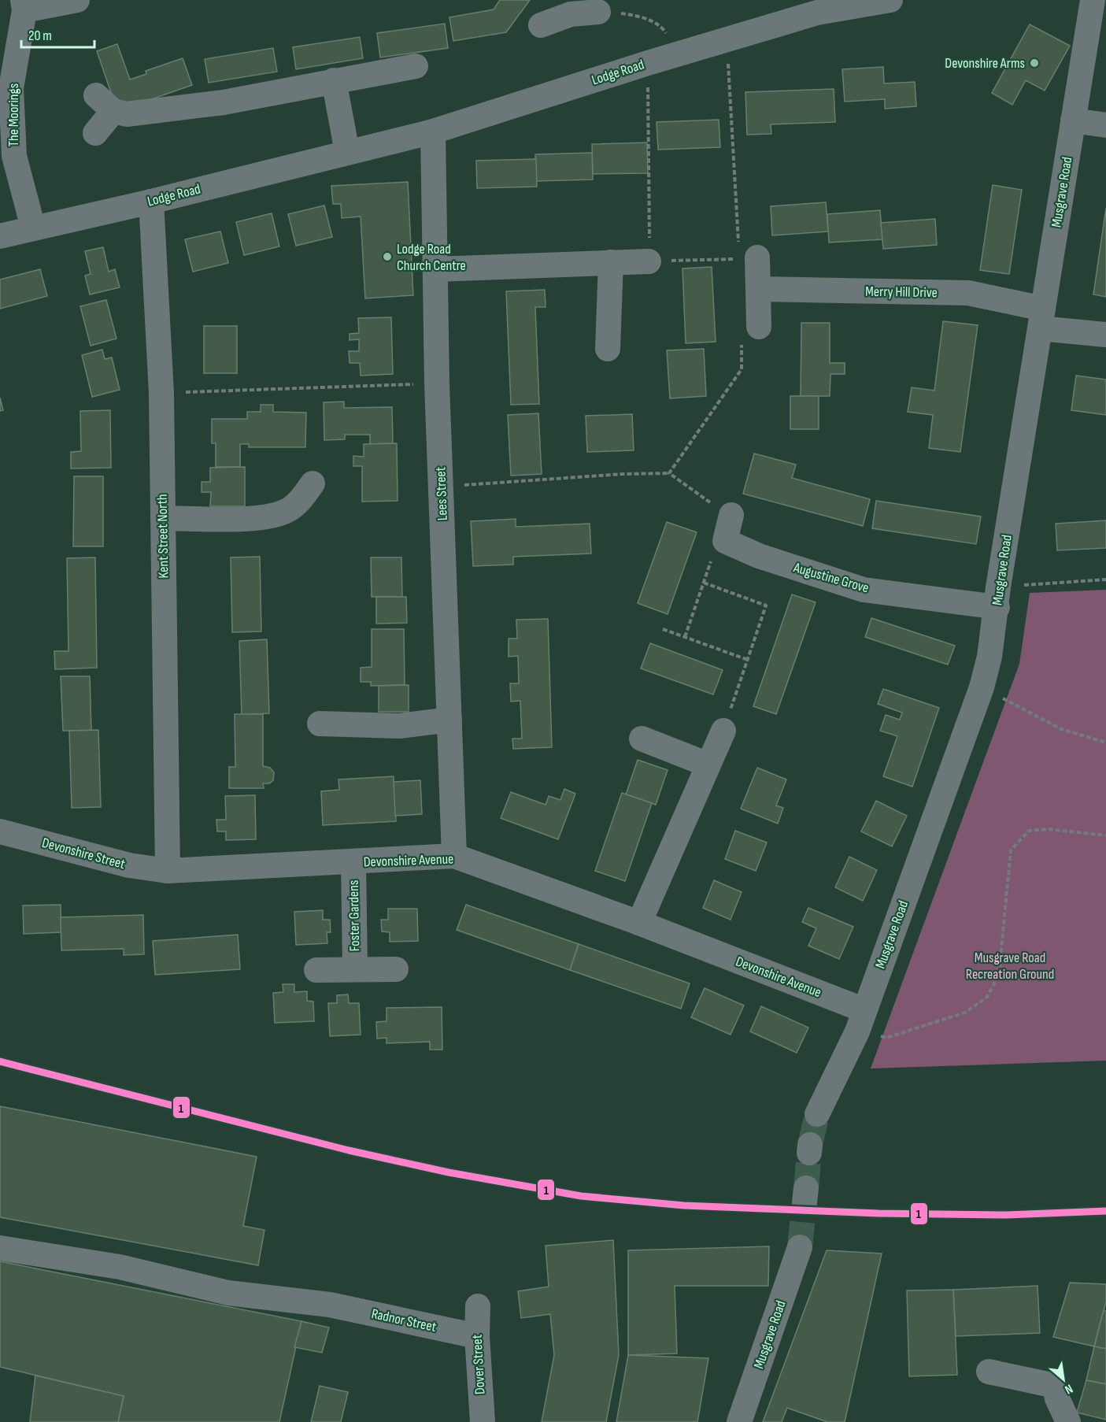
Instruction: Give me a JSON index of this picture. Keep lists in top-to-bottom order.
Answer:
{
  "streets": {
    "street": [
      "Lodge Road",
      "The Moorings",
      "Musgrave Road",
      "Merry Hill Drive",
      "Lees Street",
      "Kent Street North",
      "Augustine Grove",
      "Devonshire Street",
      "Devonshire Avenue",
      "Foster Gardens",
      "Radnor Street",
      "Dover Street"
    ]
  },
  "crossings": [
    ["Lodge Road", "The Moorings"],
    ["Lodge Road", "Lees Street"],
    ["Lodge Road", "Kent Street North"],
    ["Musgrave Road", "Merry Hill Drive"],
    ["Musgrave Road", "Augustine Grove"],
    ["Musgrave Road", "Devonshire Avenue"],
    ["Lees Street", "Devonshire Avenue"],
    ["Kent Street North", "Devonshire Street"],
    ["Kent Street North", "Devonshire Avenue"],
    ["Devonshire Street", "Devonshire Avenue"],
    ["Devonshire Avenue", "Foster Gardens"],
    ["Radnor Street", "Dover Street"]
  ],
  "parks": ["Musgrave Road Recreation Ground"],
  "places": ["Devonshire Arms", "Lodge Road Church Centre"],
  "lines": ["transit line 1"],
  "scale_bar": "20 m",
  "north": "bottom right"
}
